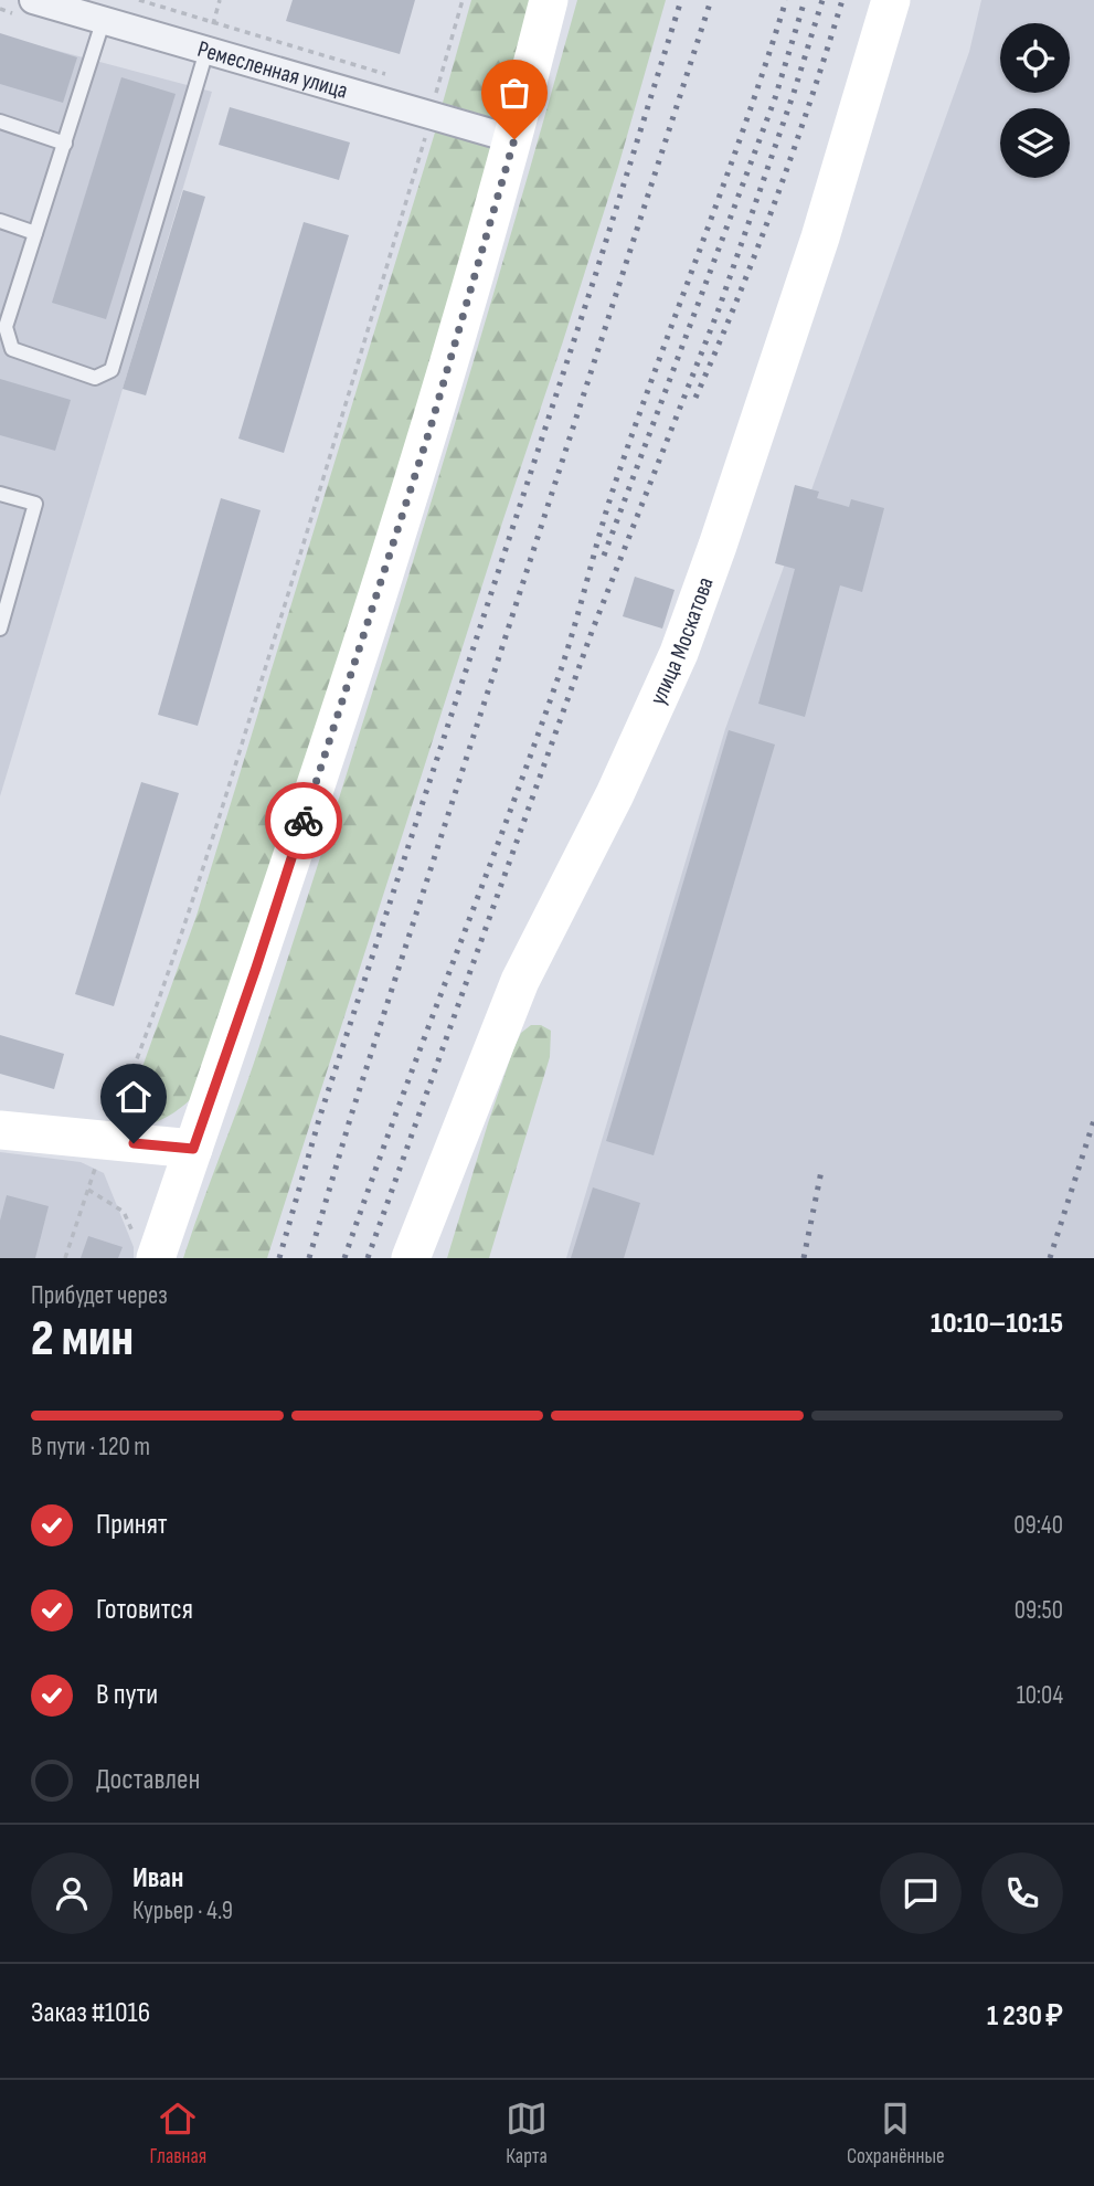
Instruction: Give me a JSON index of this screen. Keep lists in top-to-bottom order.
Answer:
{
  "streets": {
    "main road": ["улица Москатова"],
    "street": ["Ремесленная улица"]
  },
  "page": {
    "heading": ["2 мин", "Прибудет через", "10:10–10:15"],
    "panel": [
      "Иван",
      "Курьер · 4.9",
      "Заказ #1016",
      "1 230 ₽"
    ],
    "bar": "В пути · 120 m",
    "list": [
      ["Принят", "09:40"],
      ["Готовится", "09:50"],
      ["В пути", "10:04"],
      "Доставлен"
    ],
    "tabs": ["Главная", "Карта", "Сохранённые"]
  }
}
